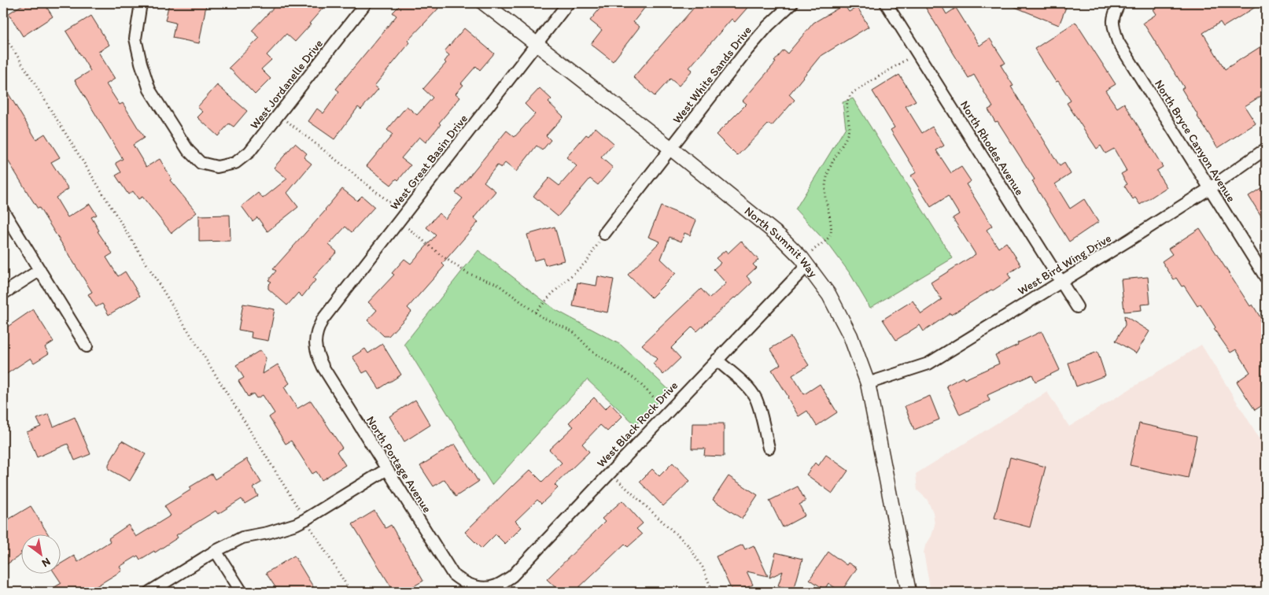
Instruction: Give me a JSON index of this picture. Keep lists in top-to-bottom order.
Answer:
{
  "streets": {
    "street": [
      "West White Sands Drive",
      "West Jordanelle Drive",
      "North Bryce Canyon Avenue",
      "North Rhodes Avenue",
      "West Great Basin Drive",
      "North Summit Way",
      "West Bird Wing Drive",
      "West Black Rock Drive",
      "North Portage Avenue"
    ]
  },
  "crossings": [
    ["West White Sands Drive", "North Summit Way"],
    ["North Bryce Canyon Avenue", "West Bird Wing Drive"],
    ["North Rhodes Avenue", "West Bird Wing Drive"],
    ["West Great Basin Drive", "North Summit Way"],
    ["West Great Basin Drive", "North Portage Avenue"],
    ["North Summit Way", "West Bird Wing Drive"],
    ["North Summit Way", "West Black Rock Drive"],
    ["West Black Rock Drive", "North Portage Avenue"]
  ],
  "north": "bottom right"
}
